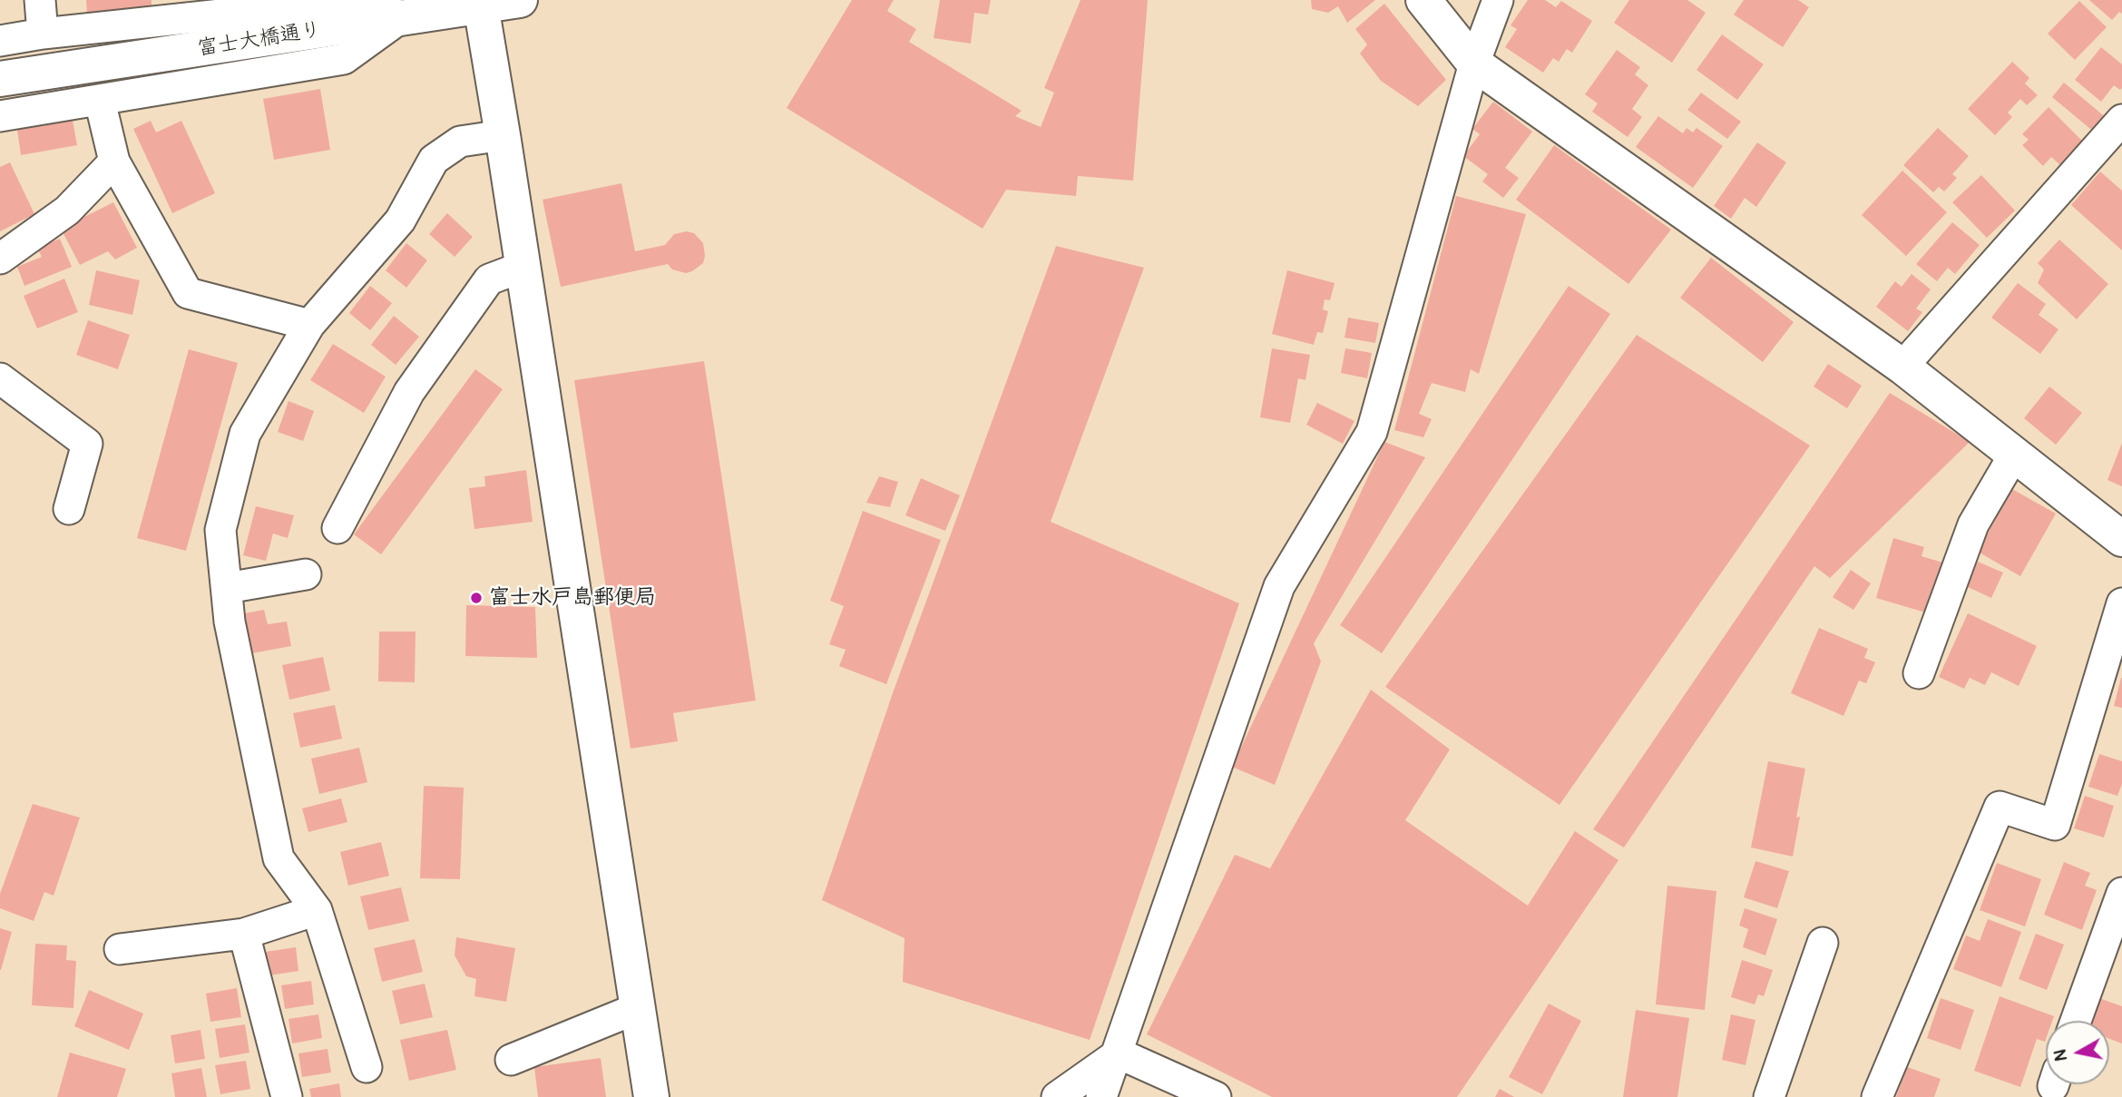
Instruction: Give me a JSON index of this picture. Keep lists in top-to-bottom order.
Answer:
{
  "streets": {
    "street": ["富士大橋通り"]
  },
  "places": ["富士水戸島郵便局"],
  "north": "left"
}
